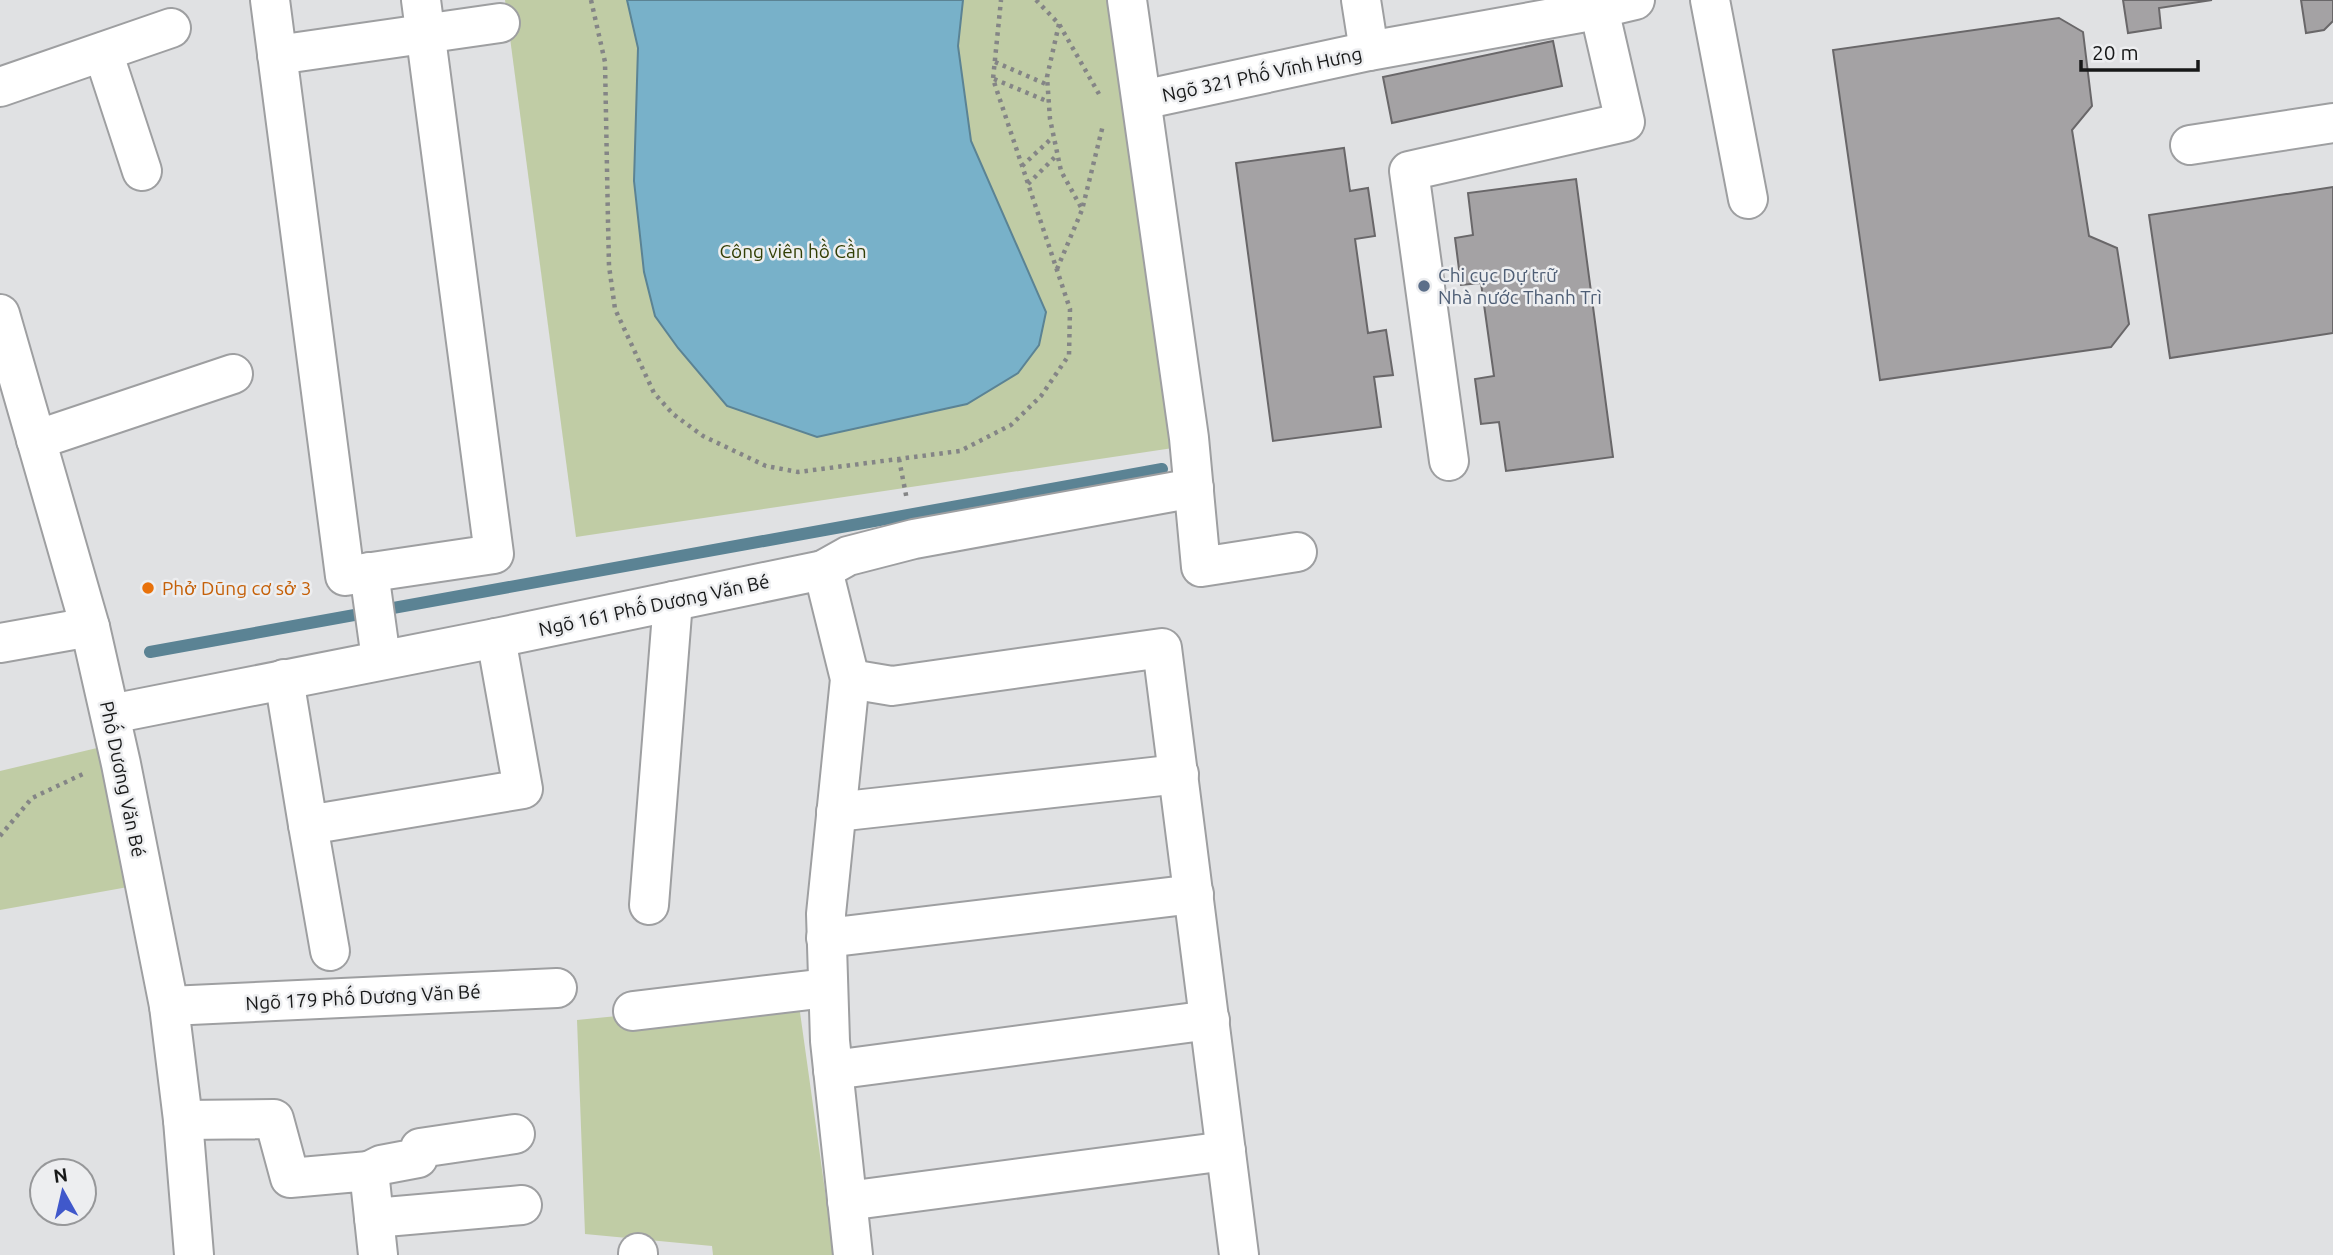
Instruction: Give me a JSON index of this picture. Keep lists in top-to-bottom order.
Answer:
{
  "streets": {
    "street": [
      "Ngõ 321 Phố Vĩnh Hưng",
      "Ngõ 161 Phố Dương Văn Bé",
      "Phố Dương Văn Bé",
      "Ngõ 179 Phố Dương Văn Bé"
    ]
  },
  "crossings": [
    ["Ngõ 321 Phố Vĩnh Hưng", "Ngõ 161 Phố Dương Văn Bé"],
    ["Ngõ 161 Phố Dương Văn Bé", "Phố Dương Văn Bé"],
    ["Phố Dương Văn Bé", "Ngõ 179 Phố Dương Văn Bé"]
  ],
  "parks": ["Công viên hồ Cần"],
  "places": ["Chi cục Dự trữ Nhà nước Thanh Trì", "Phở Dũng cơ sở 3"],
  "scale_bar": "20 m",
  "north": "top"
}
